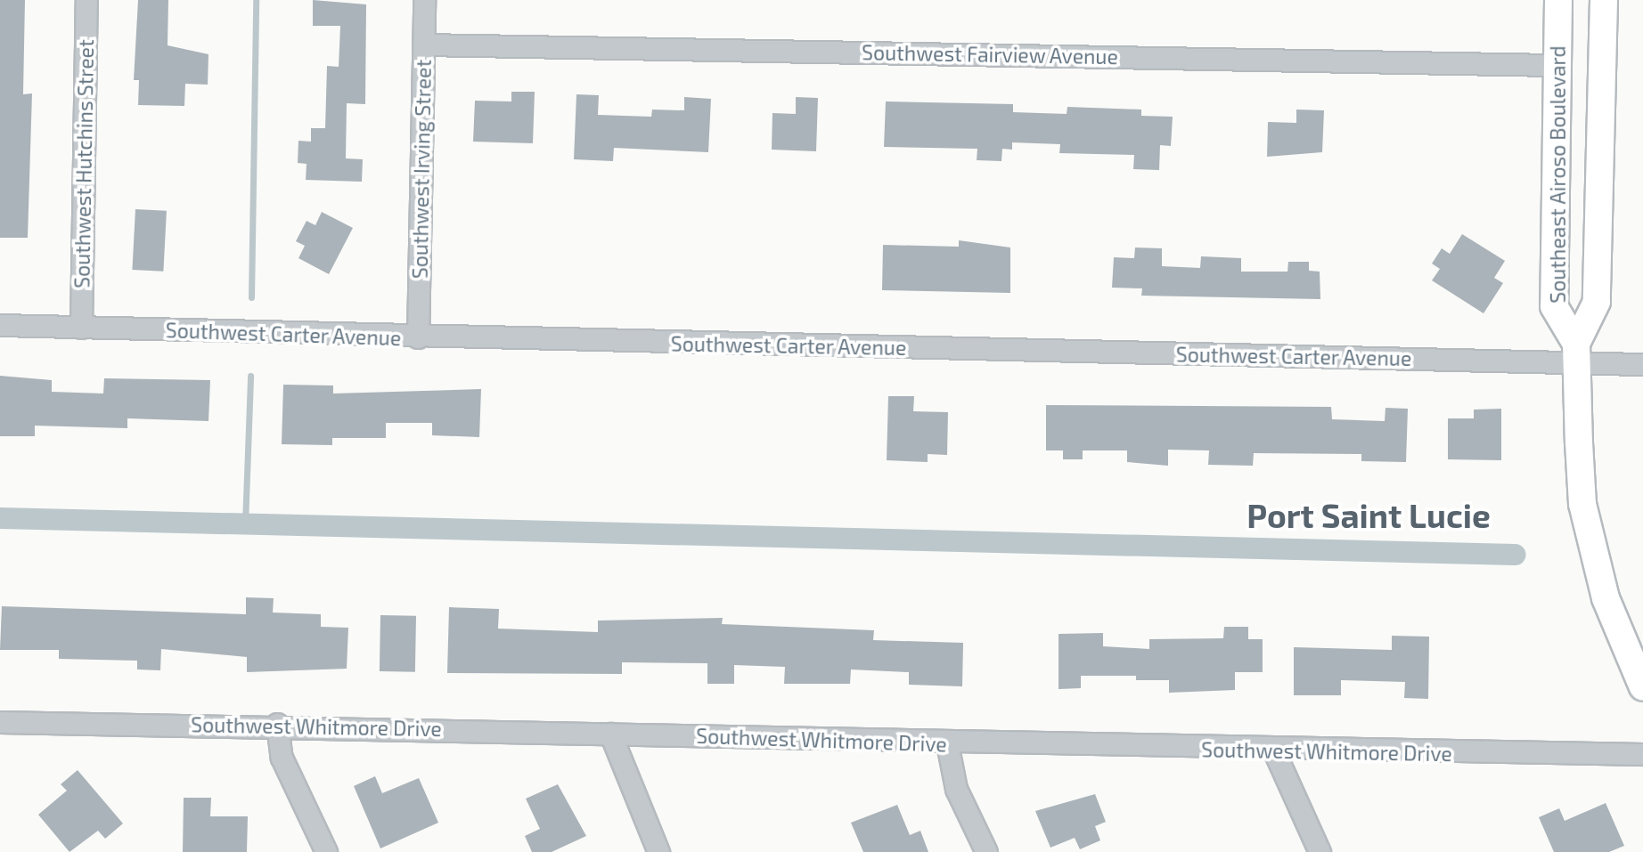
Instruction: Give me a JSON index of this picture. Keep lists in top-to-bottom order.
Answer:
{
  "streets": {
    "main road": ["Southeast Airoso Boulevard"],
    "street": [
      "Southwest Fairview Avenue",
      "Southwest Hutchins Street",
      "Southwest Irving Street",
      "Southwest Carter Avenue",
      "Southwest Whitmore Drive"
    ]
  },
  "crossings": [
    ["Southwest Fairview Avenue", "Southwest Irving Street"],
    ["Southwest Fairview Avenue", "Southeast Airoso Boulevard"],
    ["Southwest Hutchins Street", "Southwest Carter Avenue"],
    ["Southwest Irving Street", "Southwest Carter Avenue"],
    ["Southeast Airoso Boulevard", "Southwest Carter Avenue"]
  ],
  "districts": ["Port Saint Lucie"]
}
